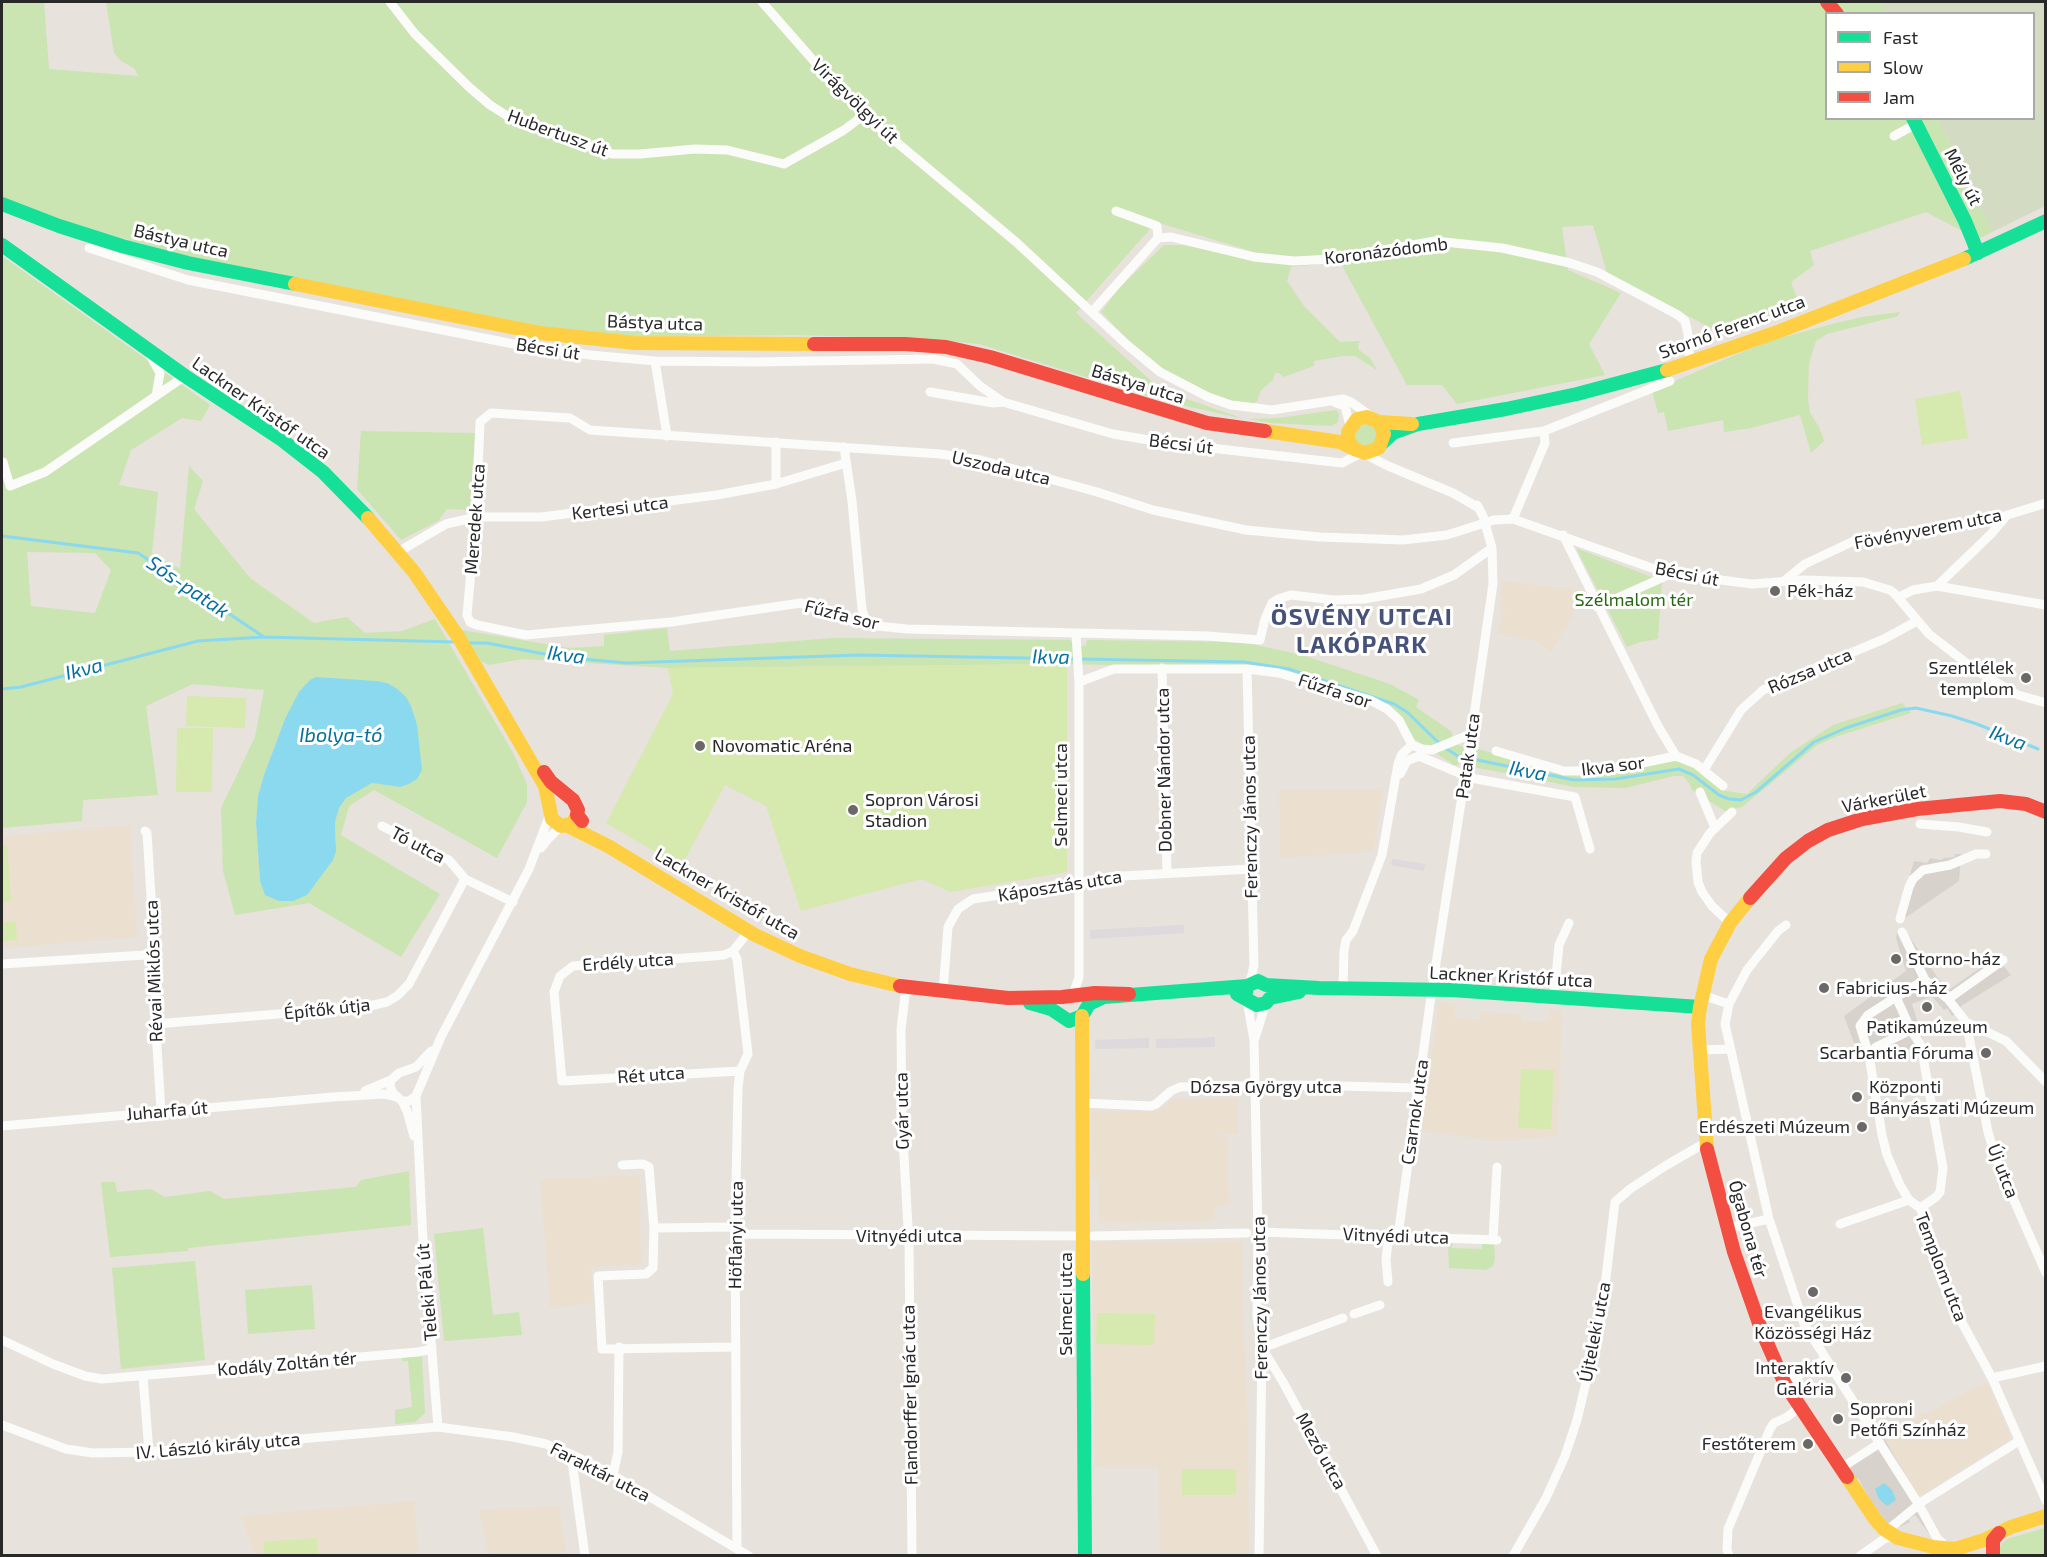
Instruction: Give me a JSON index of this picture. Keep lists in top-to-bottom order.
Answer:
{
  "streets": {
    "street": [
      "Virágvölgyi út",
      "Hubertusz út",
      "Mély út",
      "Bástya utca",
      "Koronázódomb",
      "Stornó Ferenc utca",
      "Bécsi út",
      "Lackner Kristóf utca",
      "Uszoda utca",
      "Kertesi utca",
      "Meredek utca",
      "Fövényverem utca",
      "Fűzfa sor",
      "Rózsa utca",
      "Patak utca",
      "Ikva sor",
      "Dobner Nándor utca",
      "Selmeci utca",
      "Várkerület",
      "Ferenczy János utca",
      "Tó utca",
      "Káposztás utca",
      "Erdély utca",
      "Révai Miklós utca",
      "Építők útja",
      "Rét utca",
      "Dózsa György utca",
      "Juharfa út",
      "Gyár utca",
      "Csarnok utca",
      "Új utca",
      "Ógabona tér",
      "Höflányi utca",
      "Vitnyédi utca",
      "Templom utca",
      "Teleki Pál út",
      "Újteleki utca",
      "Kodály Zoltán tér",
      "Flandorffer Ignác utca",
      "IV. László király utca",
      "Mező utca",
      "Faraktár utca"
    ]
  },
  "crossings": [
    ["Virágvölgyi út", "Hubertusz út"],
    ["Virágvölgyi út", "Bástya utca"],
    ["Virágvölgyi út", "Stornó Ferenc utca"],
    ["Virágvölgyi út", "Bécsi út"],
    ["Mély út", "Stornó Ferenc utca"],
    ["Bástya utca", "Stornó Ferenc utca"],
    ["Bástya utca", "Bécsi út"],
    ["Koronázódomb", "Stornó Ferenc utca"],
    ["Stornó Ferenc utca", "Bécsi út"],
    ["Bécsi út", "Uszoda utca"],
    ["Bécsi út", "Fövényverem utca"],
    ["Bécsi út", "Patak utca"],
    ["Lackner Kristóf utca", "Kertesi utca"],
    ["Lackner Kristóf utca", "Patak utca"],
    ["Lackner Kristóf utca", "Selmeci utca"],
    ["Lackner Kristóf utca", "Ferenczy János utca"],
    ["Lackner Kristóf utca", "Káposztás utca"],
    ["Lackner Kristóf utca", "Gyár utca"],
    ["Lackner Kristóf utca", "Csarnok utca"],
    ["Lackner Kristóf utca", "Ógabona tér"],
    ["Uszoda utca", "Meredek utca"],
    ["Uszoda utca", "Patak utca"],
    ["Kertesi utca", "Meredek utca"],
    ["Meredek utca", "Fűzfa sor"],
    ["Fűzfa sor", "Patak utca"],
    ["Fűzfa sor", "Selmeci utca"],
    ["Fűzfa sor", "Ferenczy János utca"],
    ["Patak utca", "Ikva sor"],
    ["Patak utca", "Csarnok utca"],
    ["Dobner Nándor utca", "Káposztás utca"],
    ["Selmeci utca", "Káposztás utca"],
    ["Selmeci utca", "Dózsa György utca"],
    ["Selmeci utca", "Vitnyédi utca"],
    ["Várkerület", "Ógabona tér"],
    ["Ferenczy János utca", "Káposztás utca"],
    ["Ferenczy János utca", "Dózsa György utca"],
    ["Ferenczy János utca", "Vitnyédi utca"],
    ["Ferenczy János utca", "Mező utca"],
    ["Tó utca", "Építők útja"],
    ["Tó utca", "Teleki Pál út"],
    ["Erdély utca", "Rét utca"],
    ["Erdély utca", "Höflányi utca"],
    ["Révai Miklós utca", "Építők útja"],
    ["Révai Miklós utca", "Juharfa út"],
    ["Rét utca", "Höflányi utca"],
    ["Dózsa György utca", "Csarnok utca"],
    ["Juharfa út", "Teleki Pál út"],
    ["Gyár utca", "Vitnyédi utca"],
    ["Gyár utca", "Flandorffer Ignác utca"],
    ["Csarnok utca", "Vitnyédi utca"],
    ["Ógabona tér", "Újteleki utca"],
    ["Höflányi utca", "Vitnyédi utca"],
    ["Höflányi utca", "Faraktár utca"],
    ["Vitnyédi utca", "Flandorffer Ignác utca"],
    ["Teleki Pál út", "Kodály Zoltán tér"],
    ["Teleki Pál út", "IV. László király utca"],
    ["Teleki Pál út", "Faraktár utca"],
    ["IV. László király utca", "Faraktár utca"]
  ],
  "districts": ["ÖSVÉNY UTCAI LAKÓPARK"],
  "water": ["Sós-patak", "Ikva", "Ibolya-tó"],
  "parks": ["Szélmalom tér"],
  "places": [
    "Pék-ház",
    "Szentlélek templom",
    "Novomatic Aréna",
    "Sopron Városi Stadion",
    "Storno-ház",
    "Fabricius-ház",
    "Patikamúzeum",
    "Scarbantia Fóruma",
    "Központi Bányászati Múzeum",
    "Erdészeti Múzeum",
    "Evangélikus Közösségi Ház",
    "Interaktív Galéria",
    "Soproni Petőfi Színház",
    "Festőterem"
  ],
  "legend": ["Fast", "Slow", "Jam"]
}
